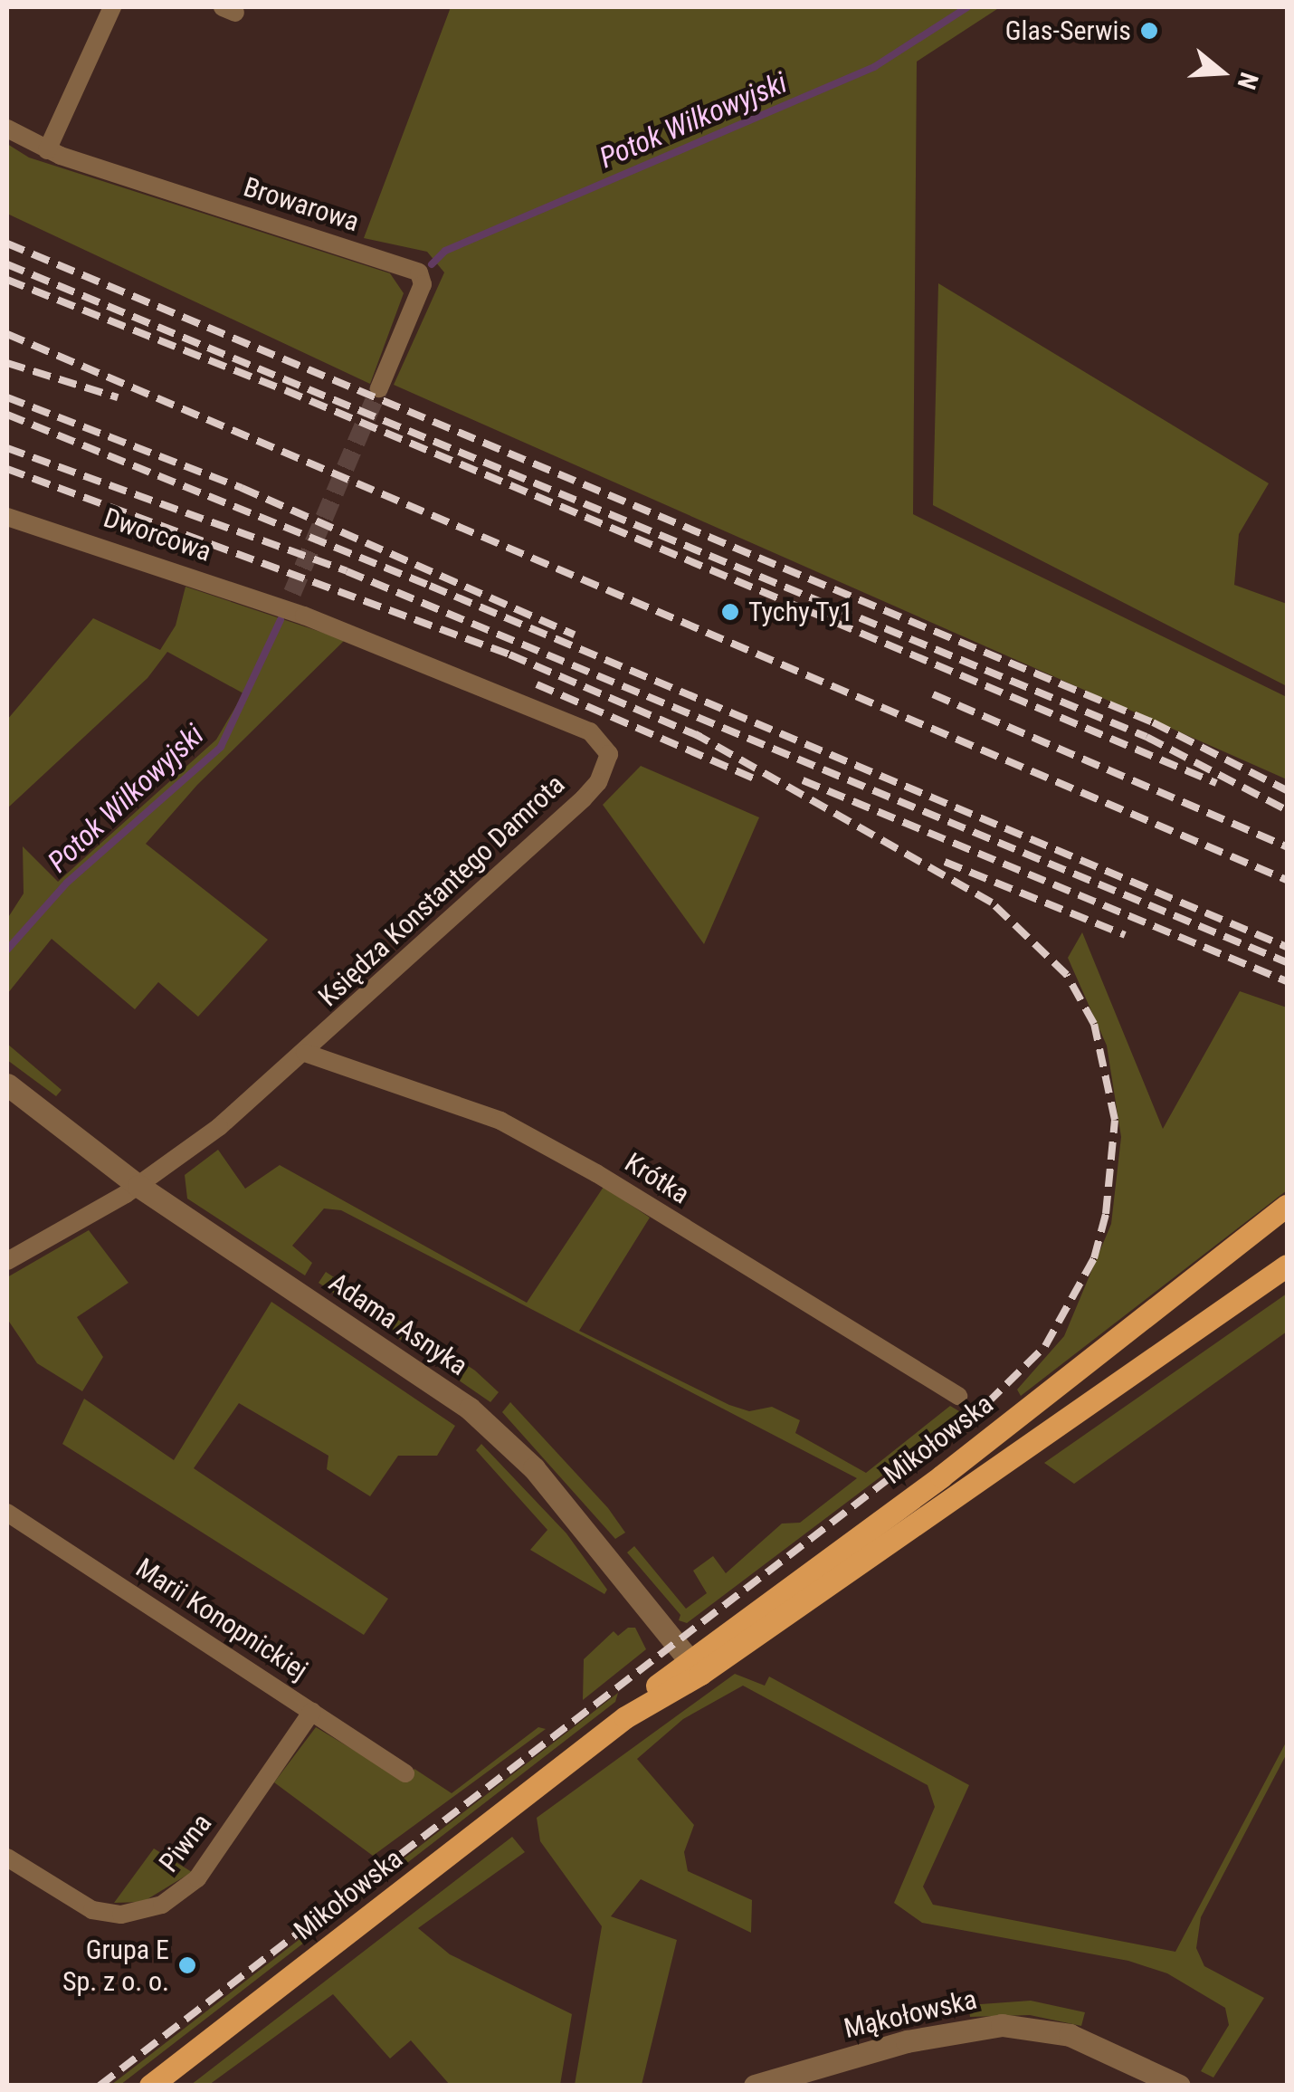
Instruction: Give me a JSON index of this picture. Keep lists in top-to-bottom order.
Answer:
{
  "streets": {
    "main road": ["Mikołowska"],
    "street": [
      "Browarowa",
      "Dworcowa",
      "Księdza Konstantego Damrota",
      "Krótka",
      "Adama Asnyka",
      "Marii Konopnickiej",
      "Piwna",
      "Mąkołowska"
    ]
  },
  "crossings": [
    ["Dworcowa", "Księdza Konstantego Damrota"],
    ["Księdza Konstantego Damrota", "Krótka"],
    ["Księdza Konstantego Damrota", "Adama Asnyka"],
    ["Adama Asnyka", "Mikołowska"],
    ["Marii Konopnickiej", "Piwna"]
  ],
  "water": ["Potok Wilkowyjski"],
  "places": ["Glas-Serwis", "Tychy Ty1", "Grupa E Sp. z o. o."],
  "north": "right"
}
